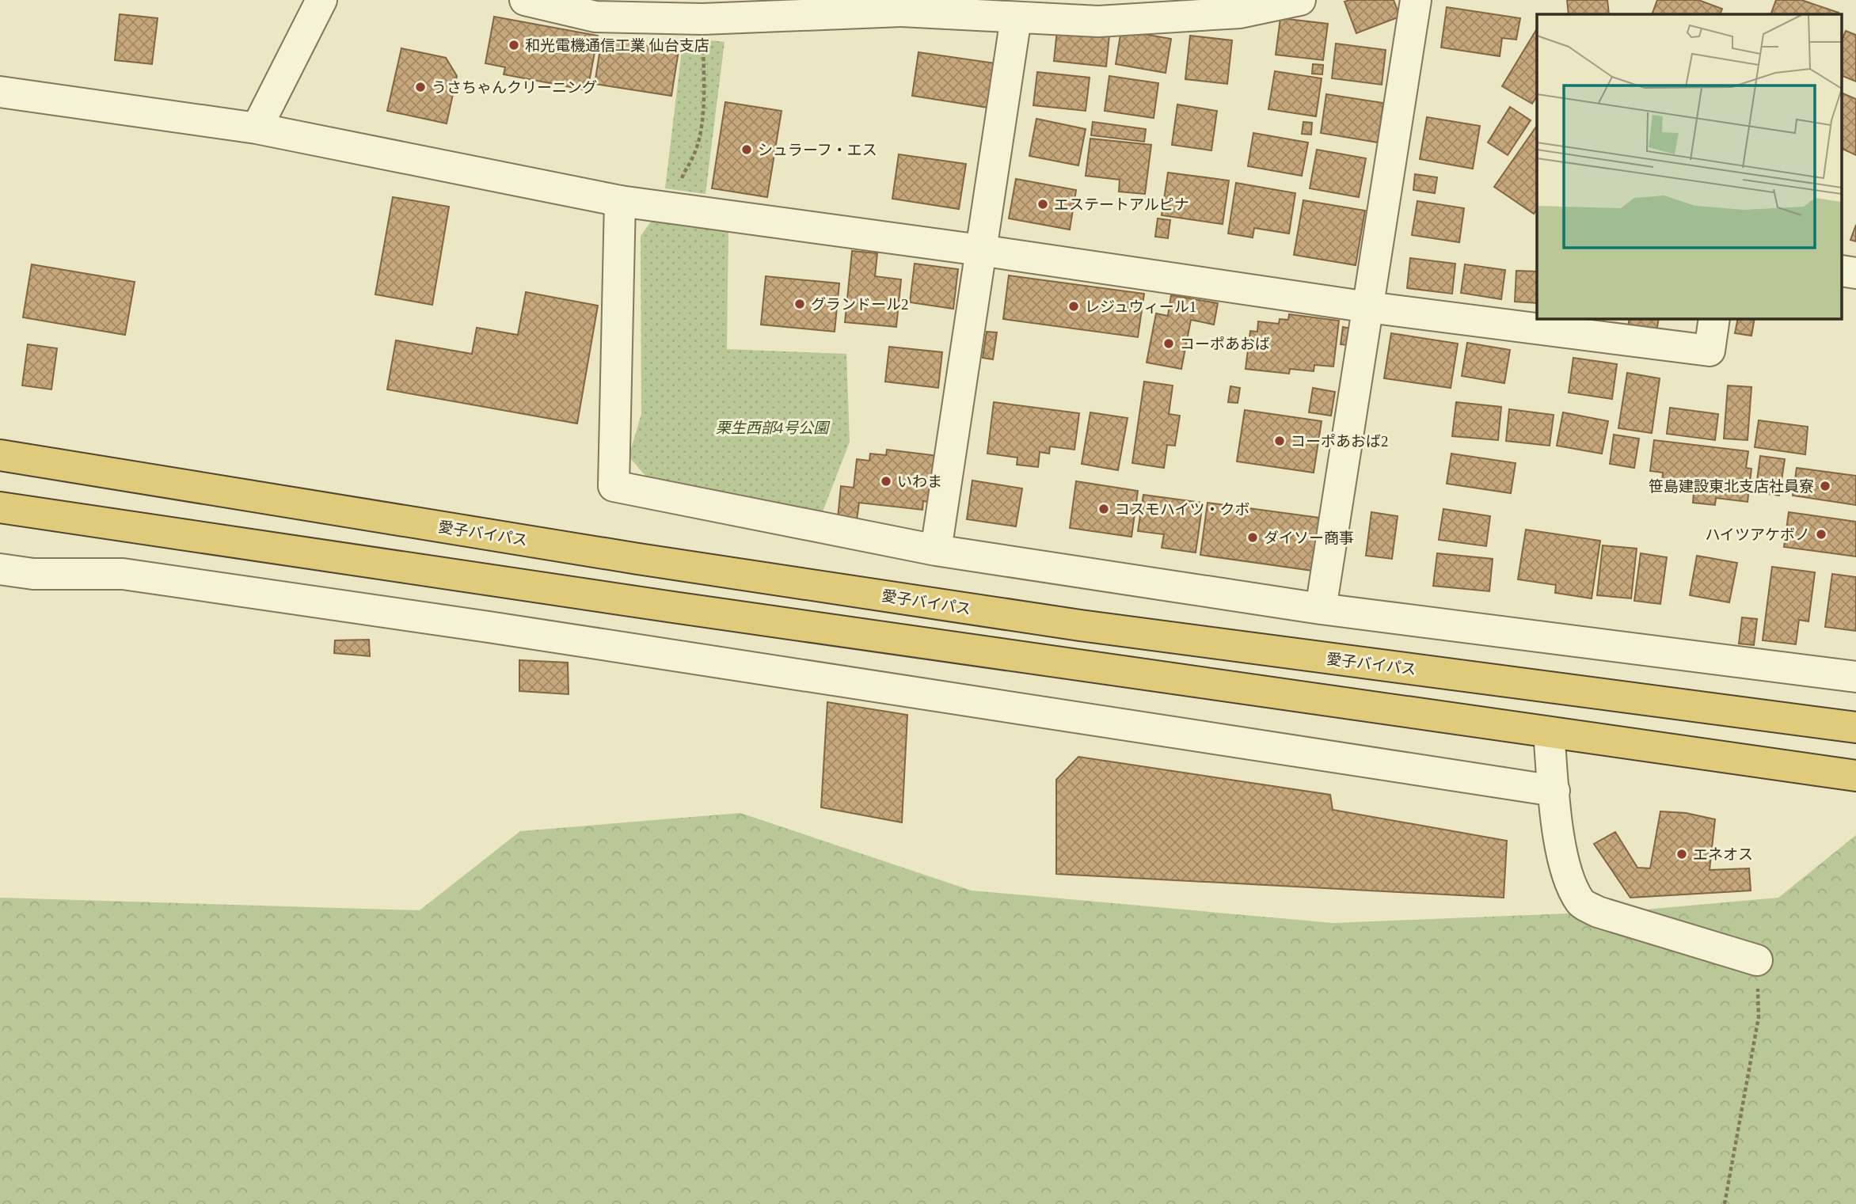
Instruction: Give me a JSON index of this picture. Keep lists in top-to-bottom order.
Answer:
{
  "streets": {
    "highway": ["愛子バイパス"]
  },
  "parks": ["栗生西部4号公園"],
  "places": [
    "和光電機通信工業 仙台支店",
    "うさちゃんクリーニング",
    "シュラーフ・エス",
    "エステートアルピナ",
    "グランドール2",
    "レジュウィール1",
    "コーポあおば",
    "コーポあおば2",
    "いわま",
    "笹島建設東北支店社員寮",
    "コスモハイツ・クボ",
    "ハイツアケボノ",
    "ダイソー商事",
    "エネオス"
  ]
}
